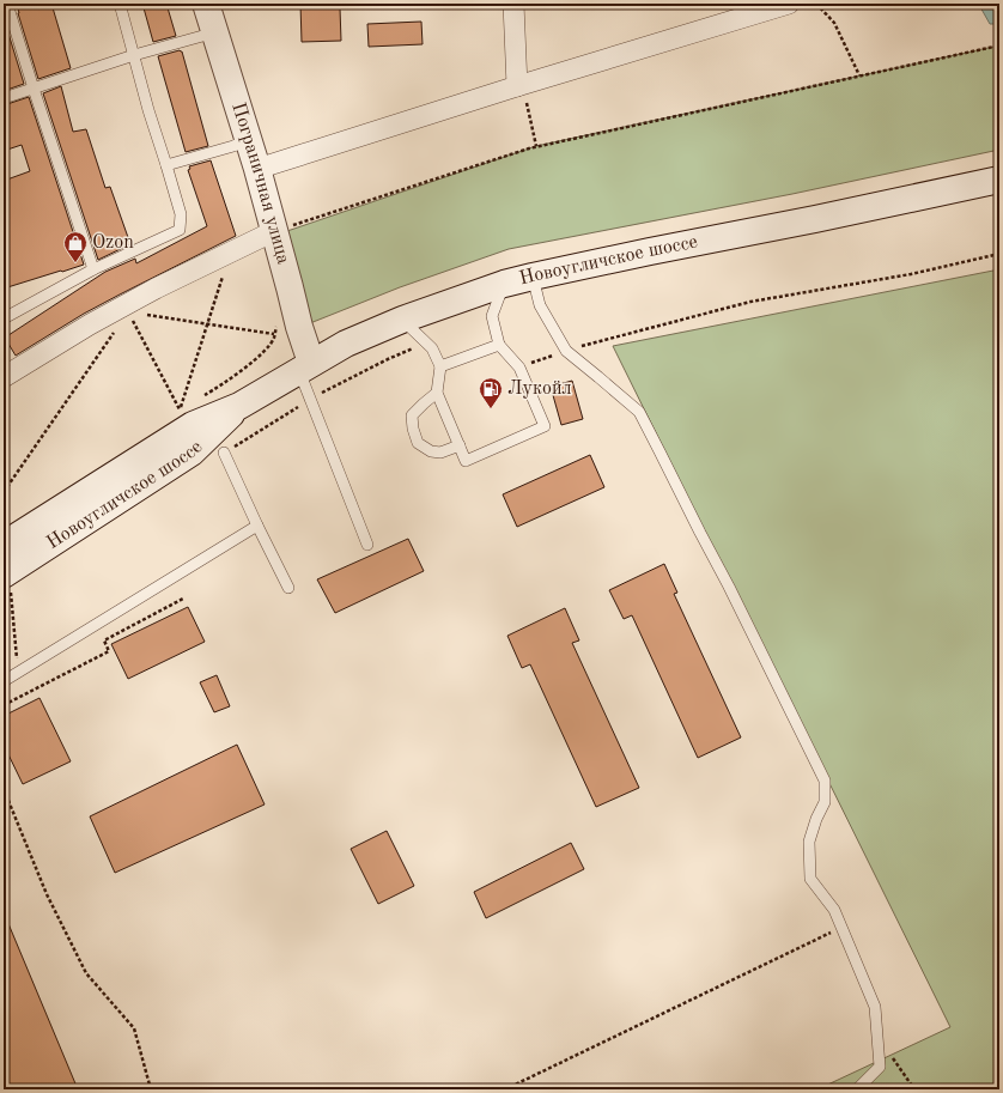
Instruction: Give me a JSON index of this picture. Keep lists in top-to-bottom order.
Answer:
{
  "streets": {
    "main road": ["Пограничная улица", "Новоугличское шоссе"]
  },
  "crossings": [
    ["Пограничная улица", "Новоугличское шоссе"]
  ],
  "places": {
    "shop": ["Ozon"],
    "fuel station": ["Лукойл"]
  }
}
